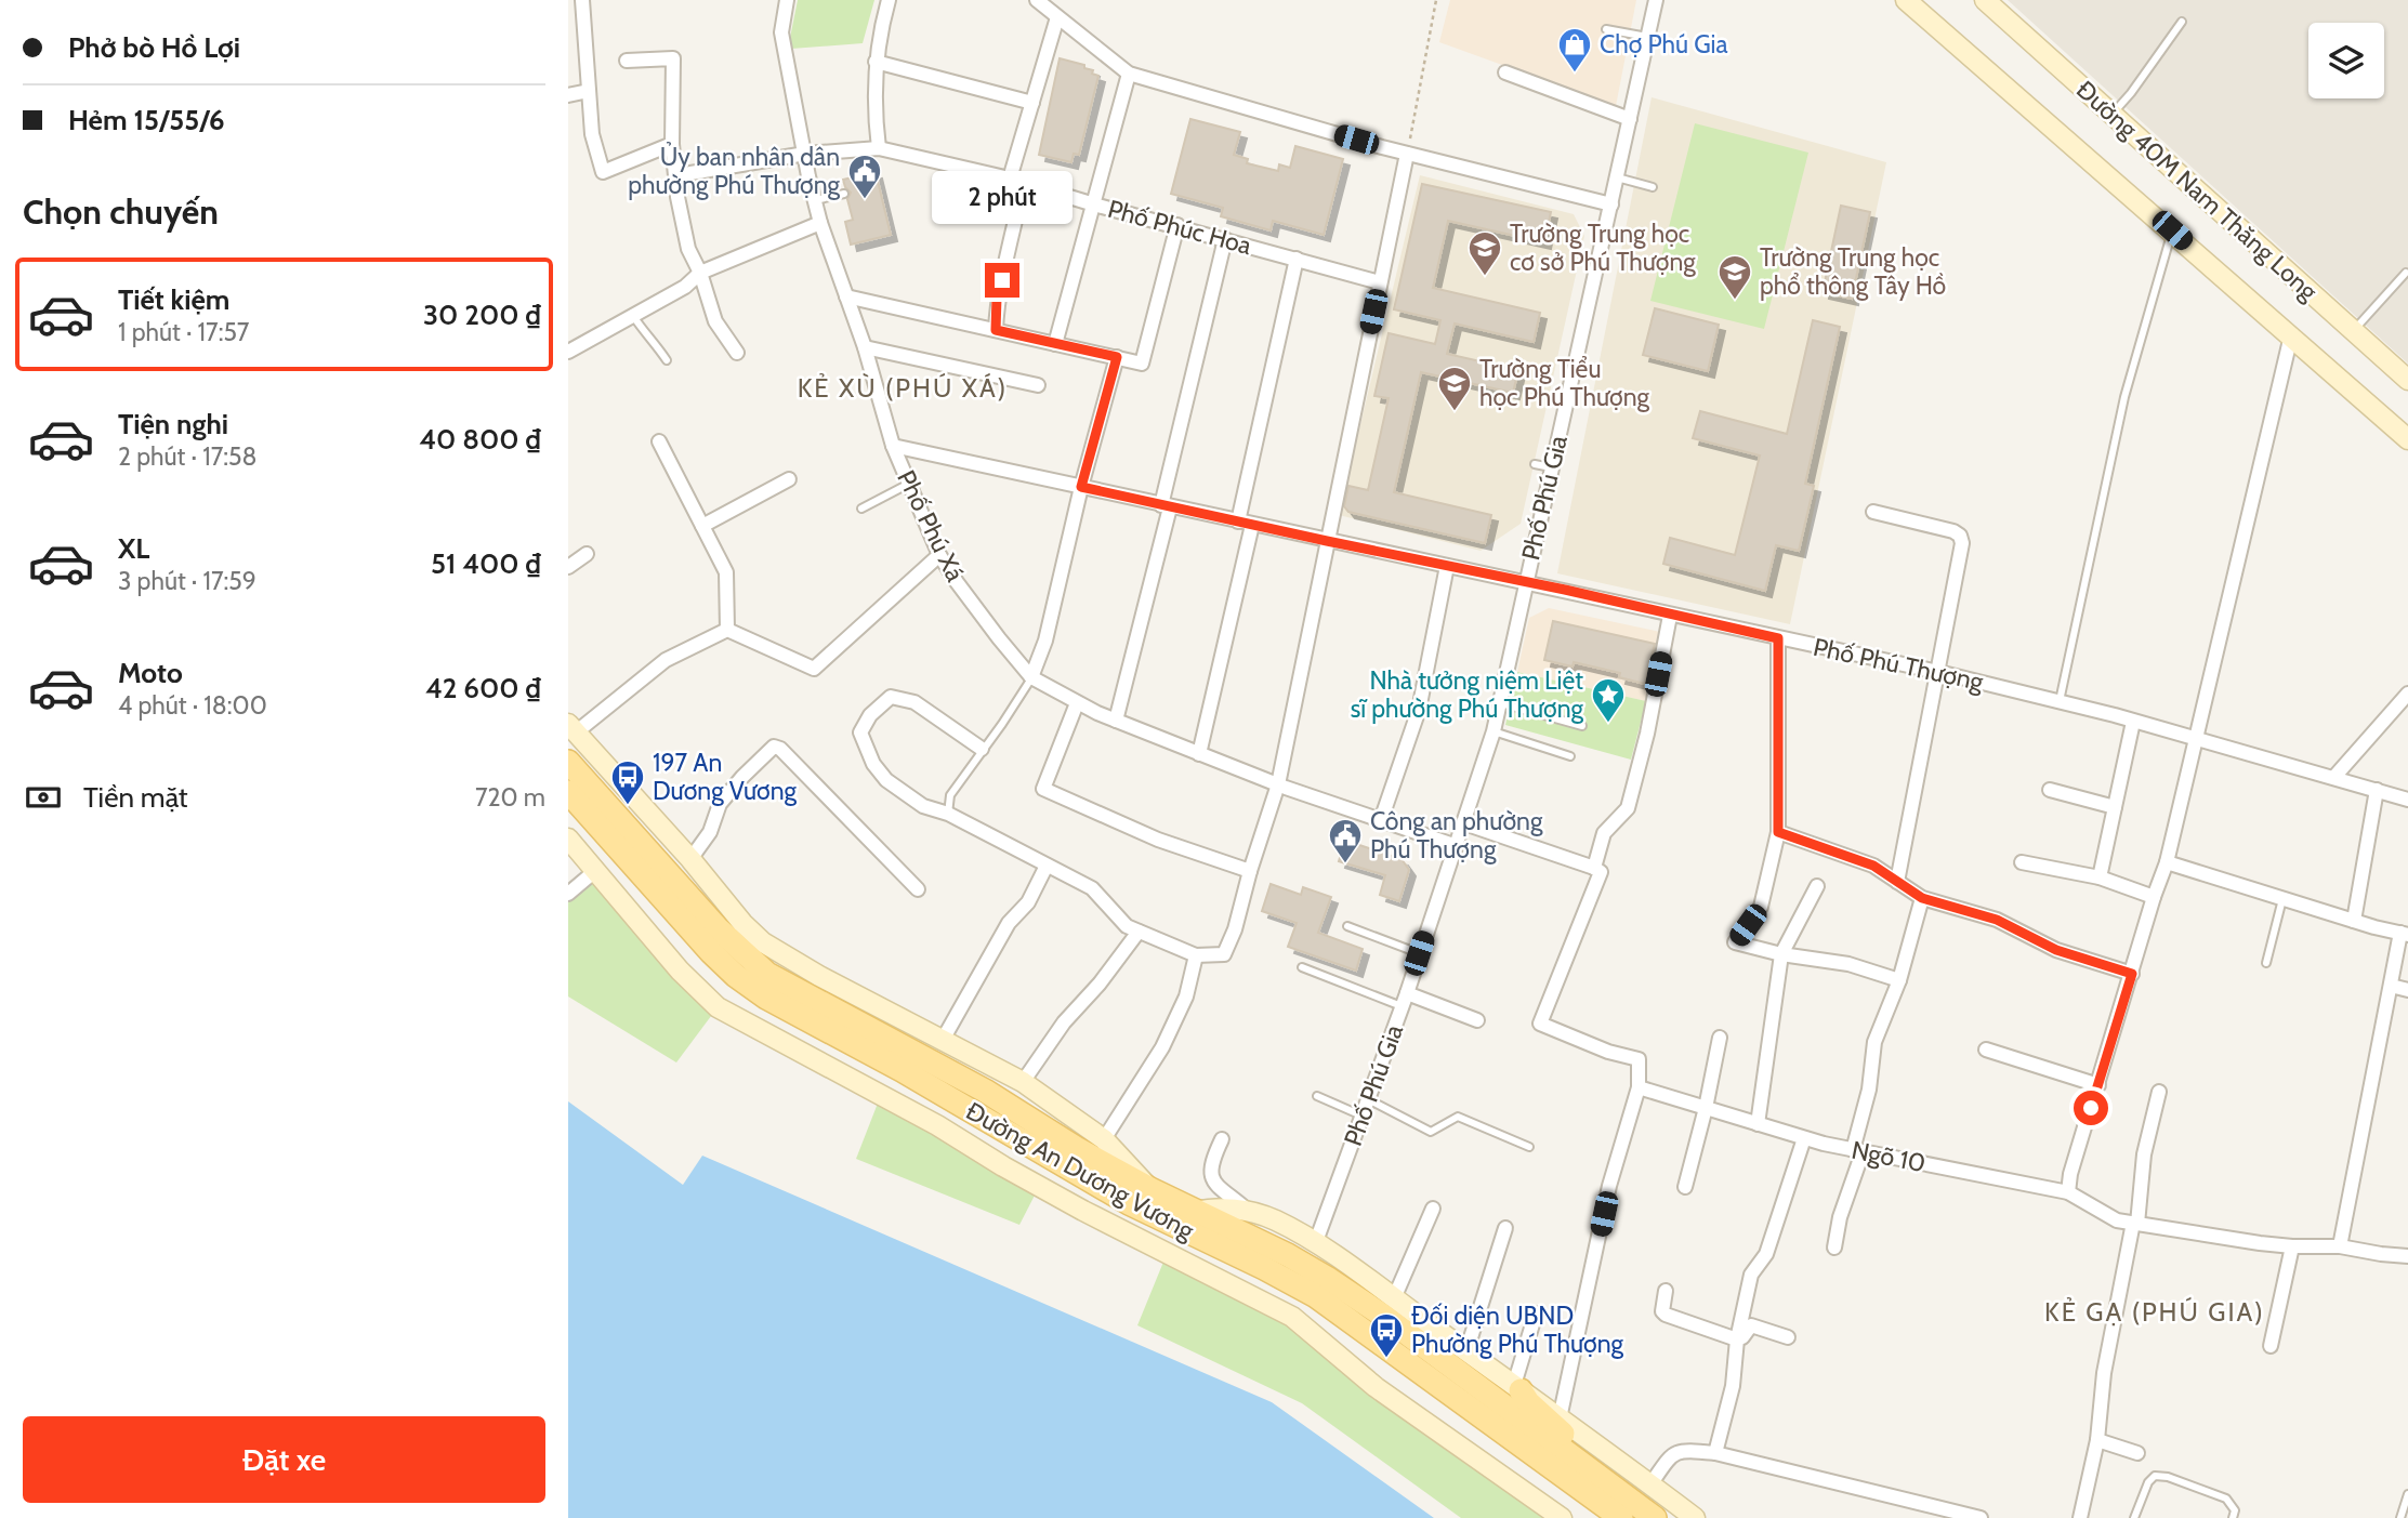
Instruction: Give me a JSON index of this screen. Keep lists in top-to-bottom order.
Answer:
{
  "streets": {
    "main road": ["Đường An Dương Vương"],
    "street": [
      "Đường 40M Nam Thăng Long",
      "Phố Phúc Hoa",
      "Phố Phú Gia",
      "Phố Phú Xá",
      "Phố Phú Thượng",
      "Ngõ 10"
    ]
  },
  "crossings": [
    ["Phố Phúc Hoa", "Phố Phú Xá"],
    ["Phố Phú Gia", "Phố Phú Xá"],
    ["Phố Phú Gia", "Phố Phú Thượng"],
    ["Phố Phú Gia", "Đường An Dương Vương"],
    ["Phố Phú Xá", "Phố Phú Thượng"]
  ],
  "districts": ["KẺ XÙ (PHÚ XÁ)", "KẺ GẠ (PHÚ GIA)"],
  "places": {
    "shop": ["Chợ Phú Gia"],
    "public building": ["Ủy ban nhân dân phường Phú Thượng", "Công an phường Phú Thượng"],
    "school or university": ["Trường Trung học cơ sở Phú Thượng", "Trường Trung học phổ thông Tây Hồ", "Trường Tiểu học Phú Thượng"],
    "place": ["Nhà tưởng niệm Liệt sĩ phường Phú Thượng"],
    "bus stop": ["197 An Dương Vương", "Đối diện UBND Phường Phú Thượng"]
  },
  "page": {
    "banner": ["Phở bò Hồ Lợi", "Hẻm 15/55/6"],
    "heading": "Chọn chuyến",
    "bubble": "2 phút",
    "list": [
      {
        "name": "Tiết kiệm",
        "note": "1 phút · 17:57",
        "value": "30 200 ₫"
      },
      {
        "name": "Tiện nghi",
        "note": "2 phút · 17:58",
        "value": "40 800 ₫"
      },
      {
        "name": "XL",
        "note": "3 phút · 17:59",
        "value": "51 400 ₫"
      },
      {
        "name": "Moto",
        "note": "4 phút · 18:00",
        "value": "42 600 ₫"
      }
    ],
    "pay": ["Tiền mặt", "720 m"],
    "buttons": "Đặt xe"
  }
}
